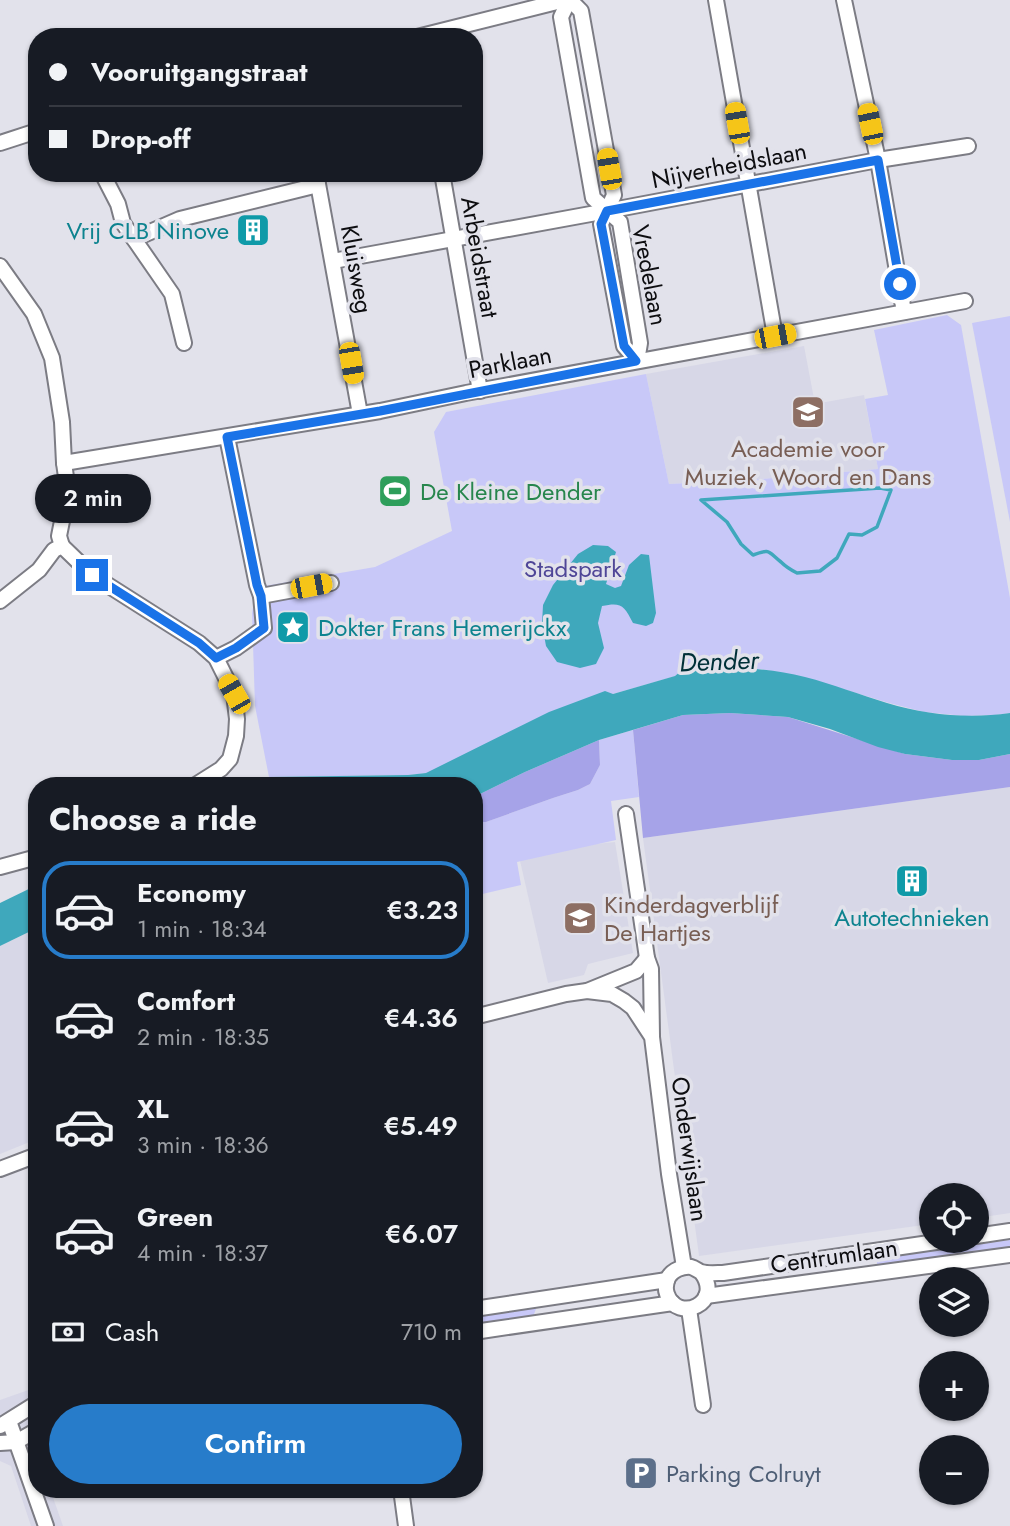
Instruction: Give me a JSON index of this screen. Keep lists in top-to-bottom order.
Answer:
{
  "streets": {
    "street": [
      "Nijverheidslaan",
      "Arbeidstraat",
      "Kluisweg",
      "Vredelaan",
      "Parklaan",
      "Onderwijslaan",
      "Centrumlaan"
    ]
  },
  "crossings": [
    ["Nijverheidslaan", "Arbeidstraat"],
    ["Nijverheidslaan", "Kluisweg"],
    ["Nijverheidslaan", "Vredelaan"],
    ["Arbeidstraat", "Parklaan"],
    ["Kluisweg", "Parklaan"],
    ["Vredelaan", "Parklaan"],
    ["Onderwijslaan", "Centrumlaan"]
  ],
  "water": ["Dender"],
  "parks": ["Stadspark"],
  "places": {
    "building": ["Vrij CLB Ninove", "Autotechnieken"],
    "school or university": ["Academie voor Muziek, Woord en Dans", "Kinderdagverblijf De Hartjes"],
    "sports": ["De Kleine Dender"],
    "place": ["Dokter Frans Hemerijckx"],
    "parking": ["Parking Colruyt"]
  },
  "page": {
    "banner": ["Vooruitgangstraat", "Drop-off"],
    "bubble": "2 min",
    "heading": "Choose a ride",
    "list": [
      {
        "name": "Economy",
        "note": "1 min · 18:34",
        "value": "€3.23"
      },
      {
        "name": "Comfort",
        "note": "2 min · 18:35",
        "value": "€4.36"
      },
      {
        "name": "XL",
        "note": "3 min · 18:36",
        "value": "€5.49"
      },
      {
        "name": "Green",
        "note": "4 min · 18:37",
        "value": "€6.07"
      }
    ],
    "map_buttons": ["+", "−"],
    "pay": ["Cash", "710 m"],
    "buttons": "Confirm"
  }
}
